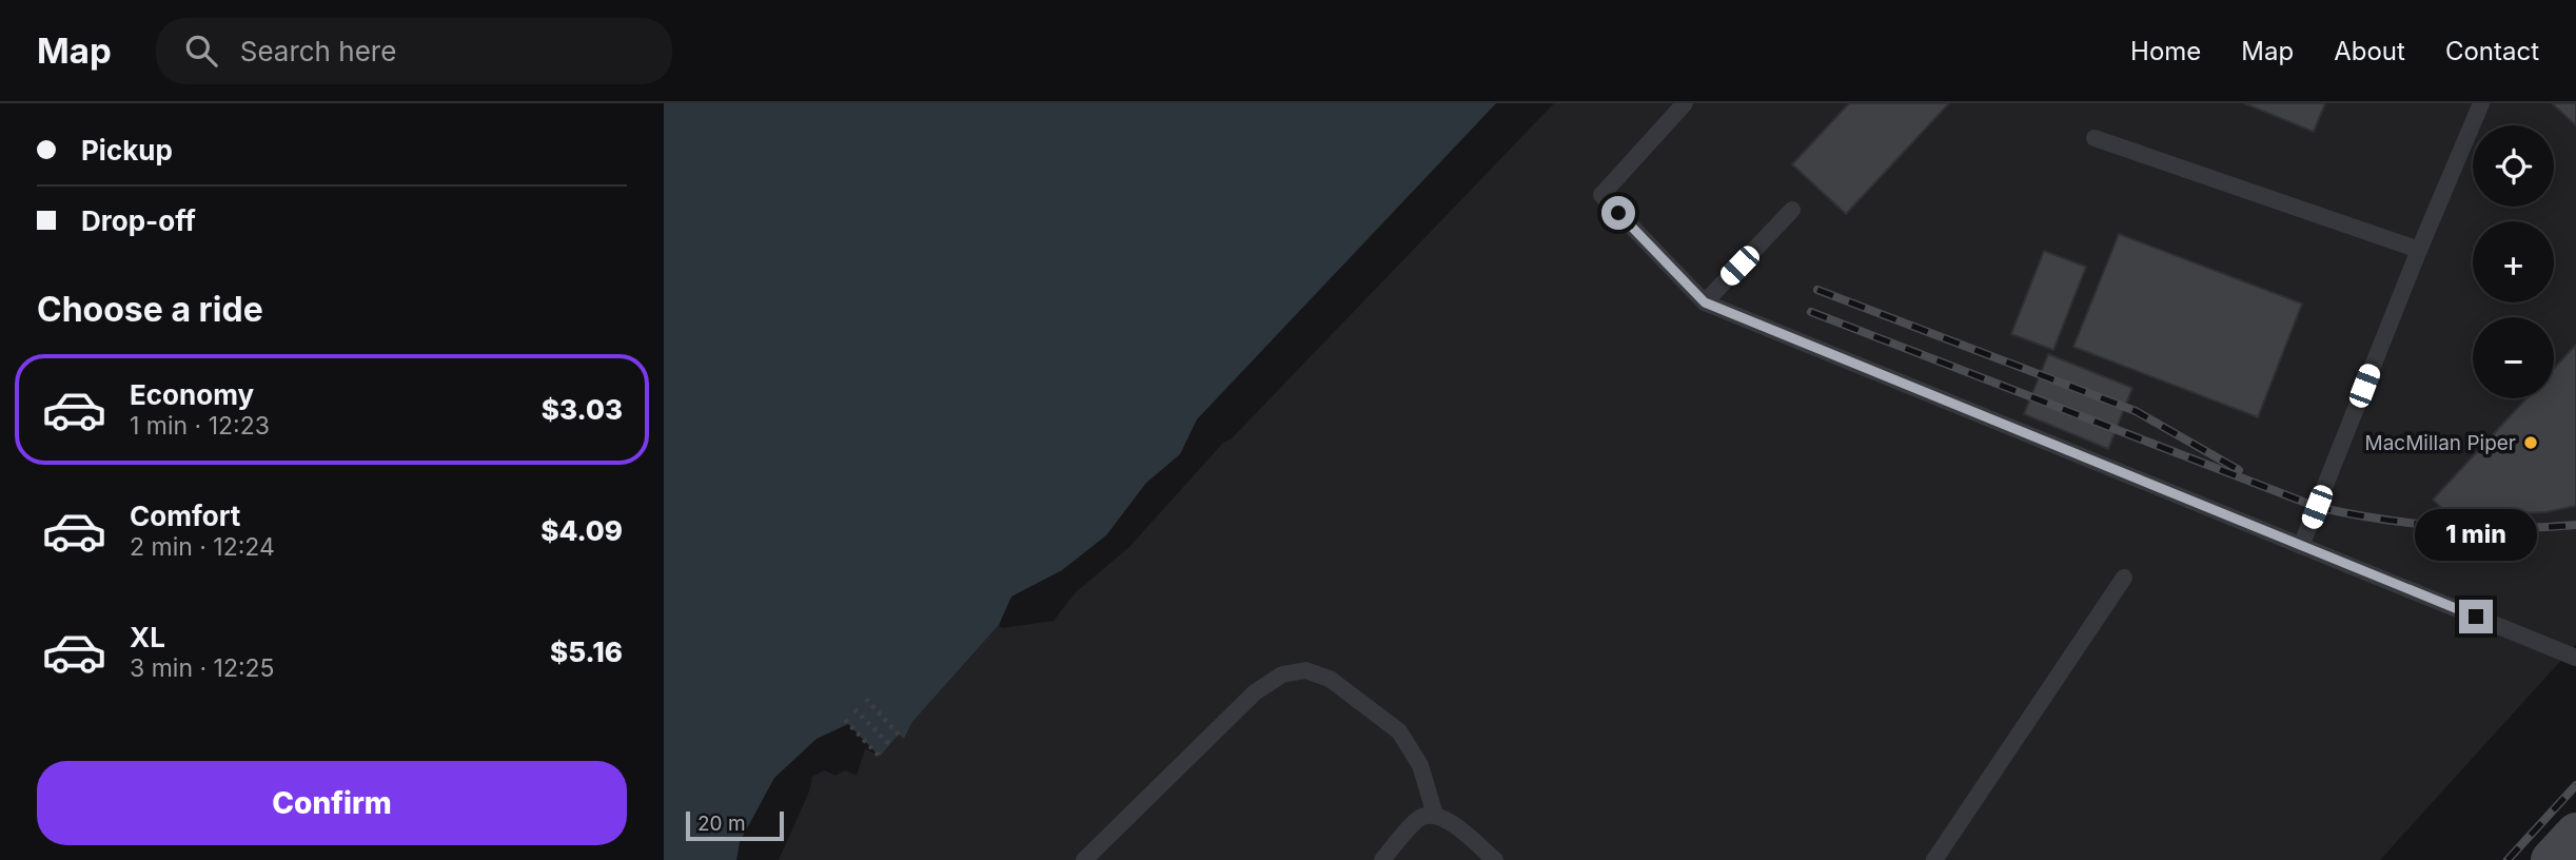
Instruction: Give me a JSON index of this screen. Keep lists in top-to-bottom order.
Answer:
{
  "places": ["MacMillan Piper"],
  "scale_bar": "20 m",
  "page": {
    "header": "Map",
    "search": "Search here",
    "nav": [
      "Home",
      "Map",
      "About",
      "Contact"
    ],
    "banner": ["Pickup", "Drop-off"],
    "map_buttons": ["+", "−"],
    "heading": "Choose a ride",
    "list": [
      {
        "name": "Economy",
        "note": "1 min · 12:23",
        "value": "$3.03"
      },
      {
        "name": "Comfort",
        "note": "2 min · 12:24",
        "value": "$4.09"
      },
      {
        "name": "XL",
        "note": "3 min · 12:25",
        "value": "$5.16"
      }
    ],
    "bubble": "1 min",
    "buttons": "Confirm",
    "scale": "20 m"
  }
}
